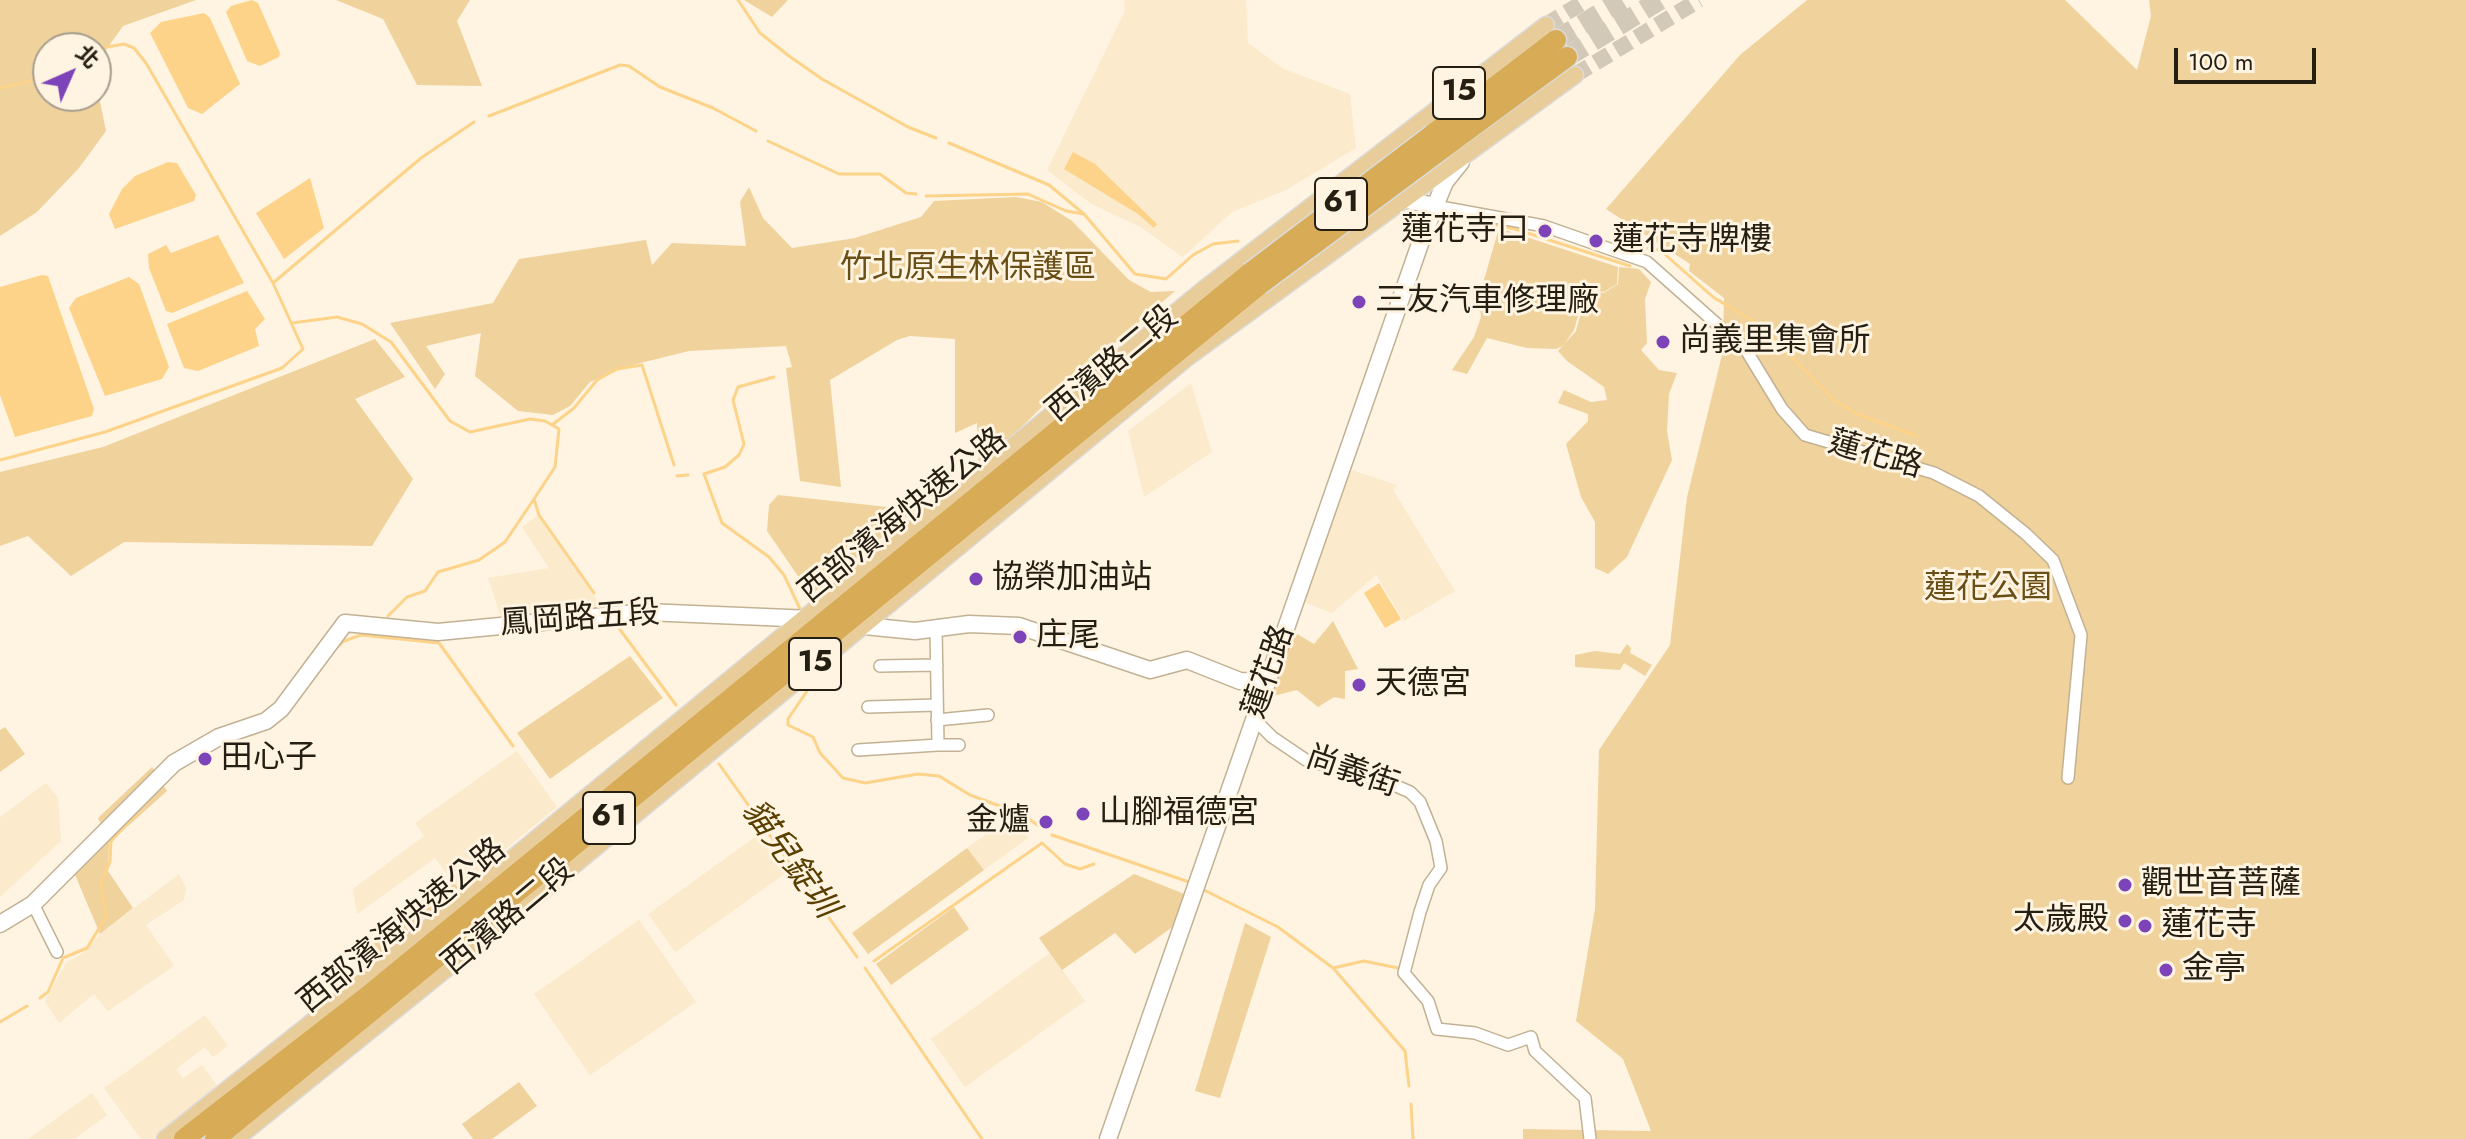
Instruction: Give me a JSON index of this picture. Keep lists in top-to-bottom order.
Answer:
{
  "streets": {
    "highway": ["61", "西部濱海快速公路"],
    "main road": ["15", "西濱路二段"],
    "street": ["蓮花路", "鳳岡路五段", "尚義街"]
  },
  "crossings": [
    ["西濱路二段", "蓮花路"],
    ["西濱路二段", "西部濱海快速公路"],
    ["西濱路二段", "鳳岡路五段"],
    ["蓮花路", "鳳岡路五段"],
    ["蓮花路", "尚義街"],
    ["西部濱海快速公路", "鳳岡路五段"]
  ],
  "water": ["貓兒錠圳"],
  "parks": ["竹北原生林保護區", "蓮花公園"],
  "places": [
    "蓮花寺口",
    "蓮花寺牌樓",
    "三友汽車修理廠",
    "尚義里集會所",
    "協榮加油站",
    "庄尾",
    "天德宮",
    "田心子",
    "山腳福德宮",
    "金爐",
    "觀世音菩薩",
    "太歲殿",
    "蓮花寺",
    "金亭"
  ],
  "scale_bar": "100 m",
  "north": "top right"
}
